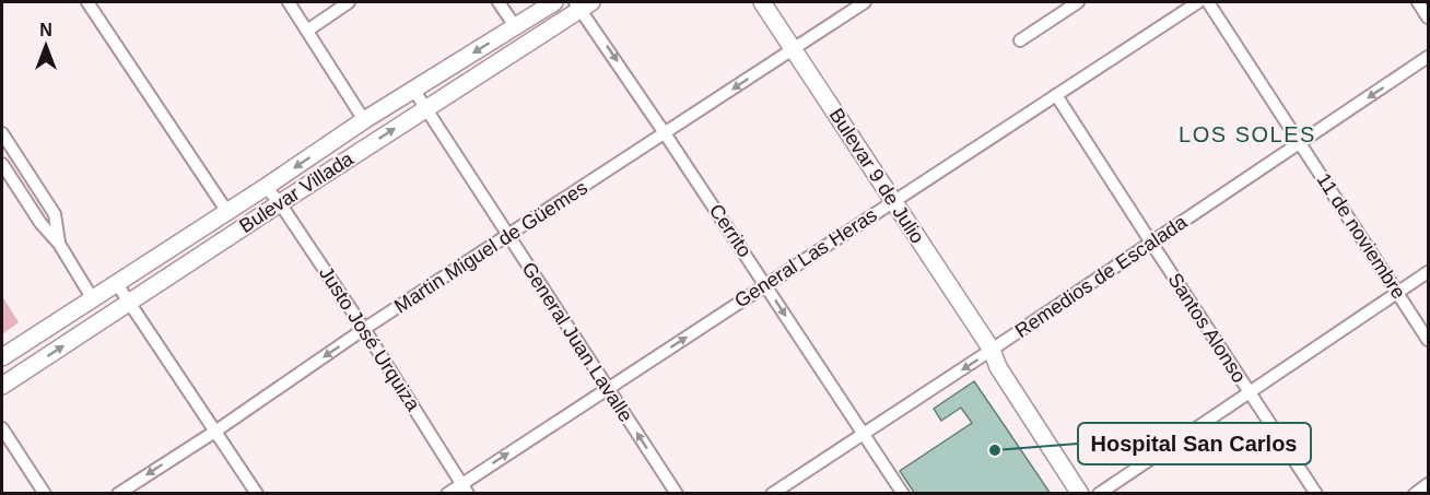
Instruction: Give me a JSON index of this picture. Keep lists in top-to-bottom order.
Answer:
{
  "streets": {
    "main road": ["Bulevar 9 de Julio", "Bulevar Villada"],
    "street": [
      "Cerrito",
      "11 de noviembre",
      "Martin Miguel de Güemes",
      "General Las Heras",
      "Remedios de Escalada",
      "Santos Alonso",
      "Justo José Urquiza",
      "General Juan Lavalle"
    ]
  },
  "crossings": [
    ["Bulevar 9 de Julio", "Martin Miguel de Güemes"],
    ["Bulevar 9 de Julio", "General Las Heras"],
    ["Bulevar 9 de Julio", "Remedios de Escalada"],
    ["Bulevar Villada", "Cerrito"],
    ["Bulevar Villada", "Justo José Urquiza"],
    ["Bulevar Villada", "General Juan Lavalle"],
    ["Cerrito", "Martin Miguel de Güemes"],
    ["Cerrito", "General Las Heras"],
    ["Cerrito", "Remedios de Escalada"],
    ["11 de noviembre", "Remedios de Escalada"],
    ["Martin Miguel de Güemes", "Justo José Urquiza"],
    ["Martin Miguel de Güemes", "General Juan Lavalle"],
    ["General Las Heras", "Santos Alonso"],
    ["General Las Heras", "Justo José Urquiza"],
    ["General Las Heras", "General Juan Lavalle"],
    ["Remedios de Escalada", "Santos Alonso"]
  ],
  "one_way": [
    "Cerrito",
    "Martin Miguel de Güemes",
    "General Las Heras",
    "Remedios de Escalada"
  ],
  "districts": ["LOS SOLES"],
  "places": ["Hospital San Carlos"],
  "north": "top"
}
